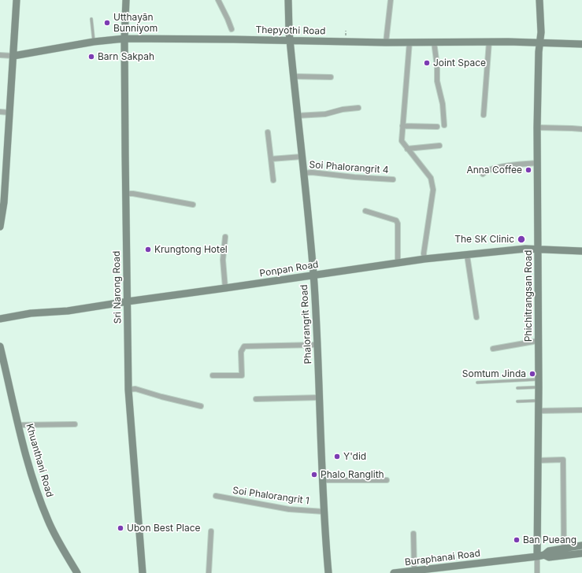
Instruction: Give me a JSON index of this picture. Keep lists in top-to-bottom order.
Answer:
{
  "streets": {
    "street": [
      "Thepyothi Road",
      "Soi Phalorangrit 4",
      "Ponpan Road",
      "Sri Narong Road",
      "Phichitrangsan Road",
      "Phalorangrit Road",
      "Khuanthani Road",
      "Soi Phalorangrit 1",
      "Buraphanai Road"
    ]
  },
  "crossings": [
    ["Thepyothi Road", "Sri Narong Road"],
    ["Thepyothi Road", "Phichitrangsan Road"],
    ["Thepyothi Road", "Phalorangrit Road"],
    ["Soi Phalorangrit 4", "Phalorangrit Road"],
    ["Ponpan Road", "Sri Narong Road"],
    ["Ponpan Road", "Phichitrangsan Road"],
    ["Ponpan Road", "Phalorangrit Road"],
    ["Phichitrangsan Road", "Buraphanai Road"],
    ["Phalorangrit Road", "Soi Phalorangrit 1"]
  ],
  "places": [
    "Utthayān Bunniyom",
    "Barn Sakpah",
    "Joint Space",
    "Anna Coffee",
    "The SK Clinic",
    "Krungtong Hotel",
    "Somtum Jinda",
    "Y'did",
    "Phalo Ranglith",
    "Ubon Best Place",
    "Ban Pueang"
  ]
}
